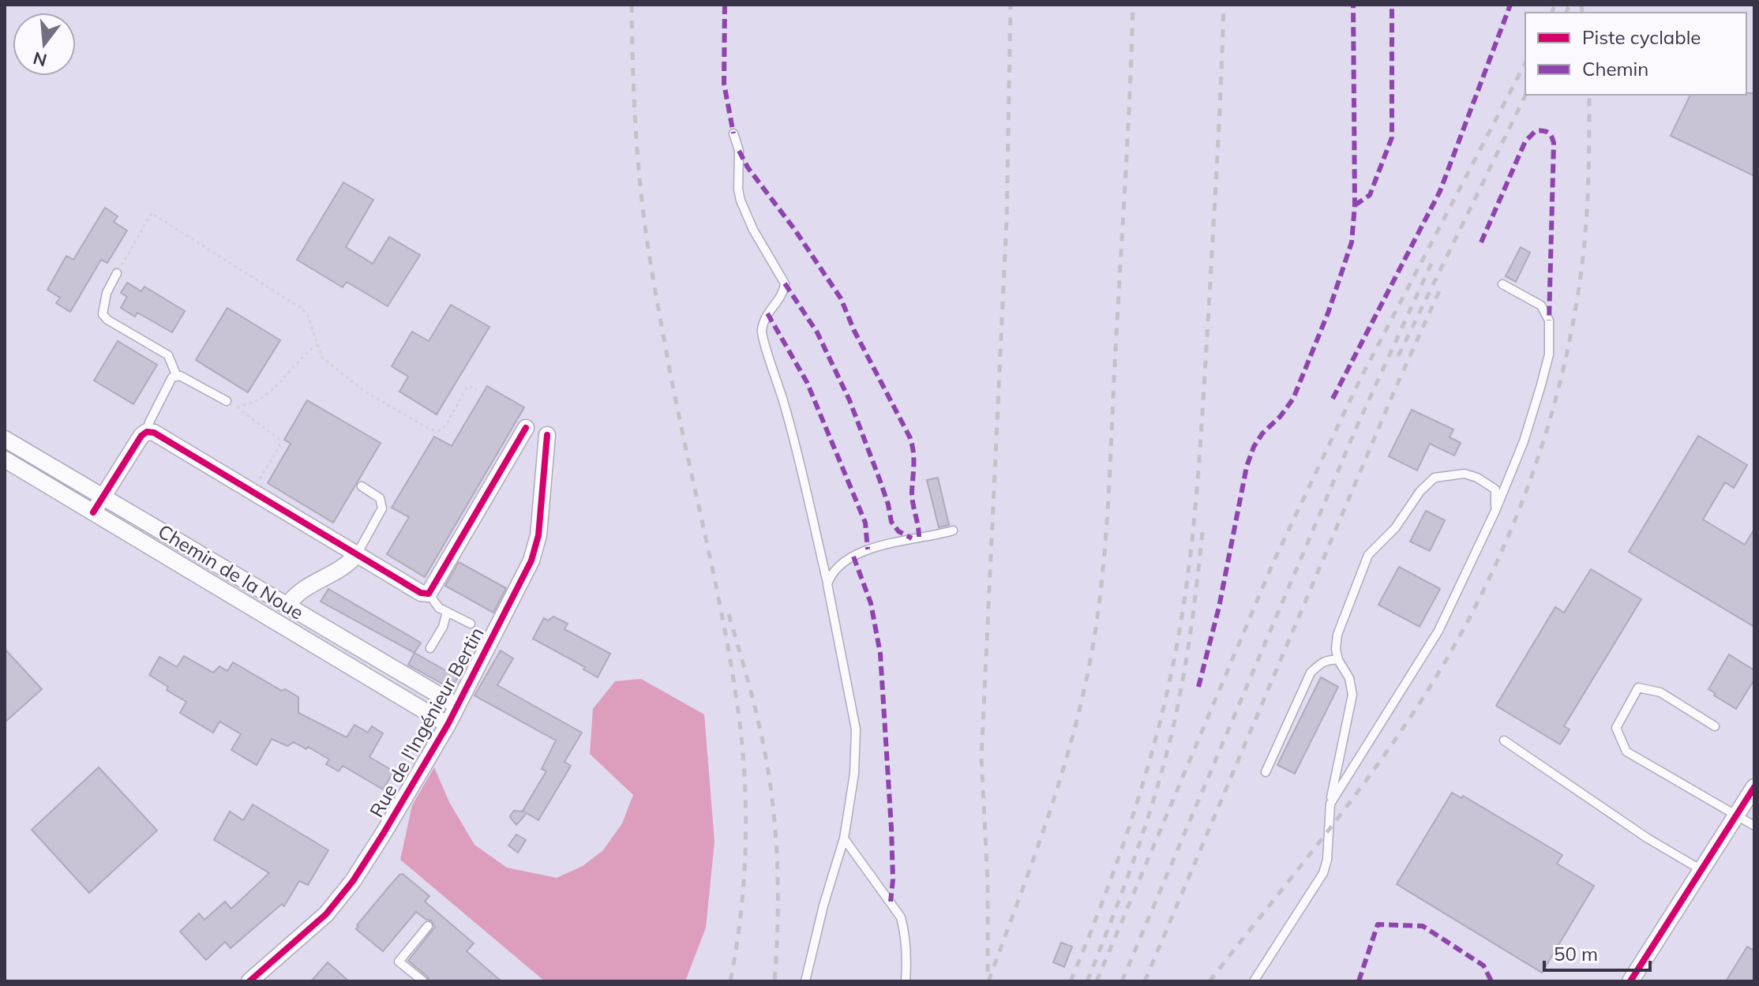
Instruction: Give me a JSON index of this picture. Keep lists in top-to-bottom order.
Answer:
{
  "streets": {
    "street": ["Chemin de la Noue", "Rue de l'Ingénieur Bertin"]
  },
  "crossings": [
    ["Chemin de la Noue", "Rue de l'Ingénieur Bertin"]
  ],
  "legend": ["Piste cyclable", "Chemin"],
  "scale_bar": "50 m",
  "north": "bottom"
}
